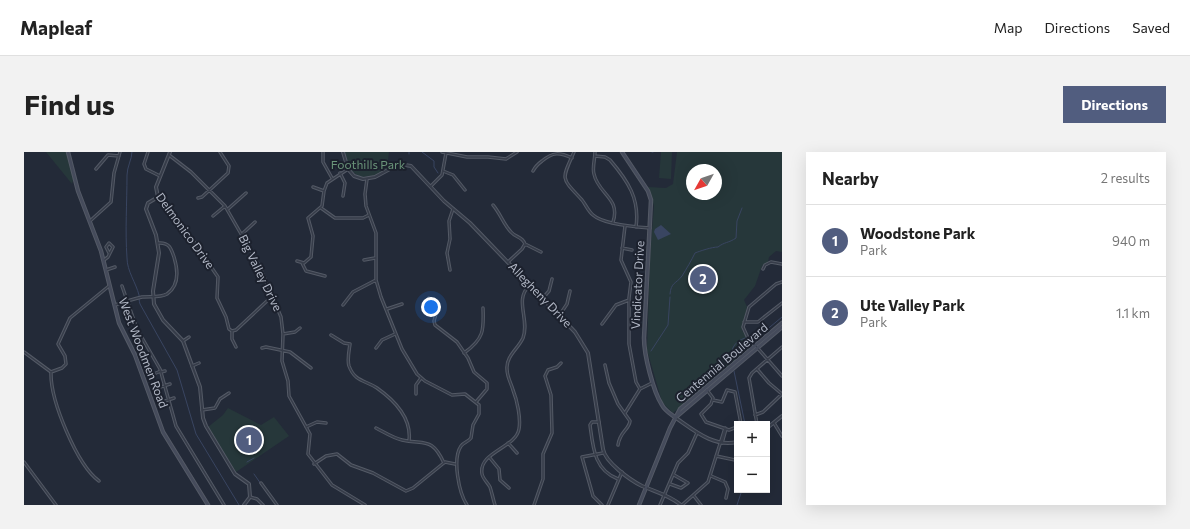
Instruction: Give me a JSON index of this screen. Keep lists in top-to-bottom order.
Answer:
{
  "streets": {
    "main road": ["Vindicator Drive", "West Woodmen Road", "Centennial Boulevard"],
    "street": ["Delmonico Drive", "Big Valley Drive", "Allegheny Drive"]
  },
  "crossings": [
    ["Delmonico Drive", "Big Valley Drive"],
    ["Vindicator Drive", "Centennial Boulevard"]
  ],
  "parks": ["Foothills Park"],
  "north": "bottom left",
  "page": {
    "header": "Mapleaf",
    "nav": ["Map", "Directions", "Saved"],
    "buttons": "Directions",
    "title": "Find us",
    "heading": ["Nearby", "2 results"],
    "list": [
      {
        "mark": "1",
        "name": "Woodstone Park",
        "note": "Park",
        "value": "940 m"
      },
      {
        "mark": "2",
        "name": "Ute Valley Park",
        "note": "Park",
        "value": "1.1 km"
      }
    ],
    "pins": ["2", "1"],
    "map_buttons": ["+", "−"]
  }
}
